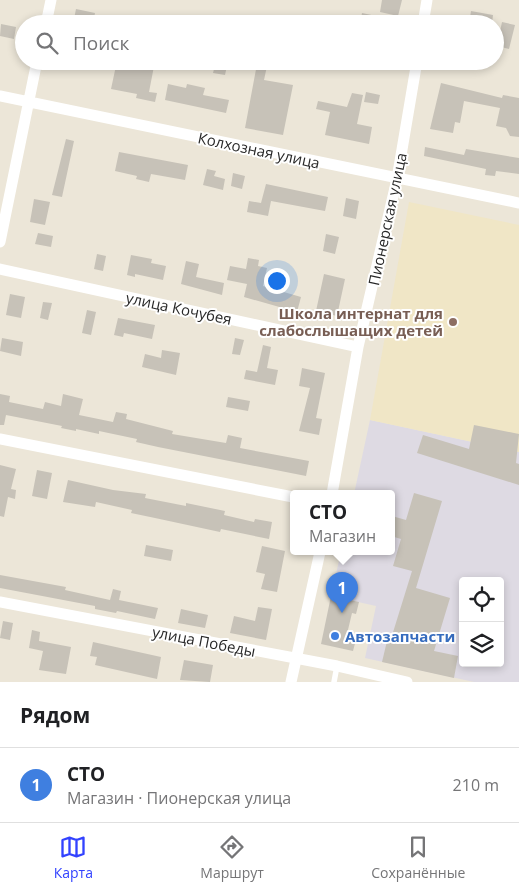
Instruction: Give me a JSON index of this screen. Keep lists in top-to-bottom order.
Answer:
{
  "streets": {
    "street": [
      "Колхозная улица",
      "Пионерская улица",
      "улица Кочубея",
      "улица Победы"
    ]
  },
  "crossings": [
    ["Колхозная улица", "Пионерская улица"],
    ["Пионерская улица", "улица Кочубея"]
  ],
  "places": ["Школа интернат для слабослышащих детей", "Автозапчасти"],
  "page": {
    "search": "Поиск",
    "popup": ["СТО", "Магазин"],
    "pins": "1",
    "heading": "Рядом",
    "list": [
      {
        "mark": "1",
        "name": "СТО",
        "note": "Магазин · Пионерская улица",
        "value": "210 m"
      }
    ],
    "nav": ["Карта", "Маршрут", "Сохранённые"]
  }
}
